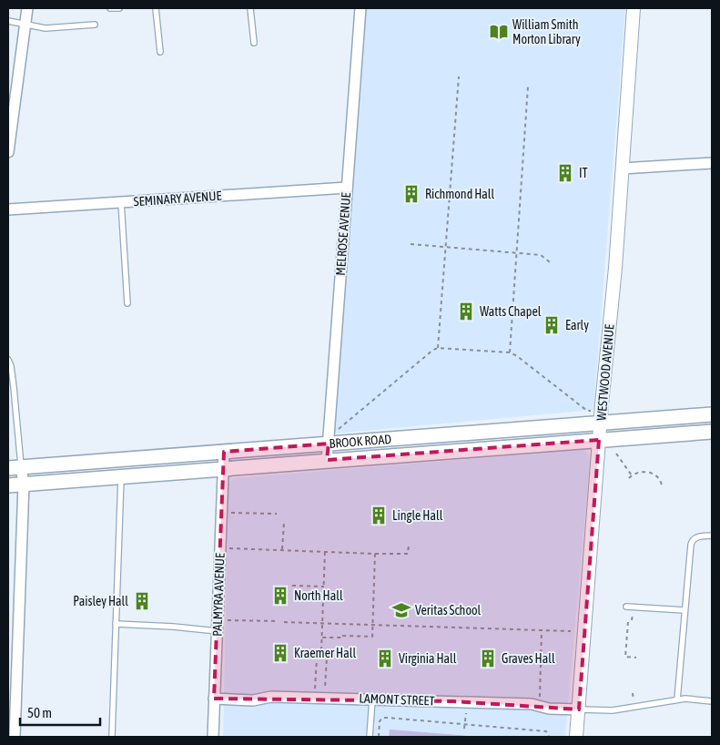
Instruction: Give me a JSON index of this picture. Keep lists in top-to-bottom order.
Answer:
{
  "streets": {
    "main road": ["BROOK ROAD"],
    "street": [
      "SEMINARY AVENUE",
      "MELROSE AVENUE",
      "WESTWOOD AVENUE",
      "PALMYRA AVENUE",
      "LAMONT STREET"
    ]
  },
  "crossings": [
    ["SEMINARY AVENUE", "MELROSE AVENUE"],
    ["MELROSE AVENUE", "BROOK ROAD"],
    ["WESTWOOD AVENUE", "BROOK ROAD"],
    ["WESTWOOD AVENUE", "LAMONT STREET"],
    ["BROOK ROAD", "PALMYRA AVENUE"],
    ["PALMYRA AVENUE", "LAMONT STREET"]
  ],
  "places": {
    "library": ["William Smith Morton Library"],
    "building": [
      "IT",
      "Richmond Hall",
      "Watts Chapel",
      "Early",
      "Lingle Hall",
      "North Hall",
      "Paisley Hall",
      "Kraemer Hall",
      "Virginia Hall",
      "Graves Hall"
    ],
    "school or university": ["Veritas School"]
  },
  "scale_bar": "50 m"
}
